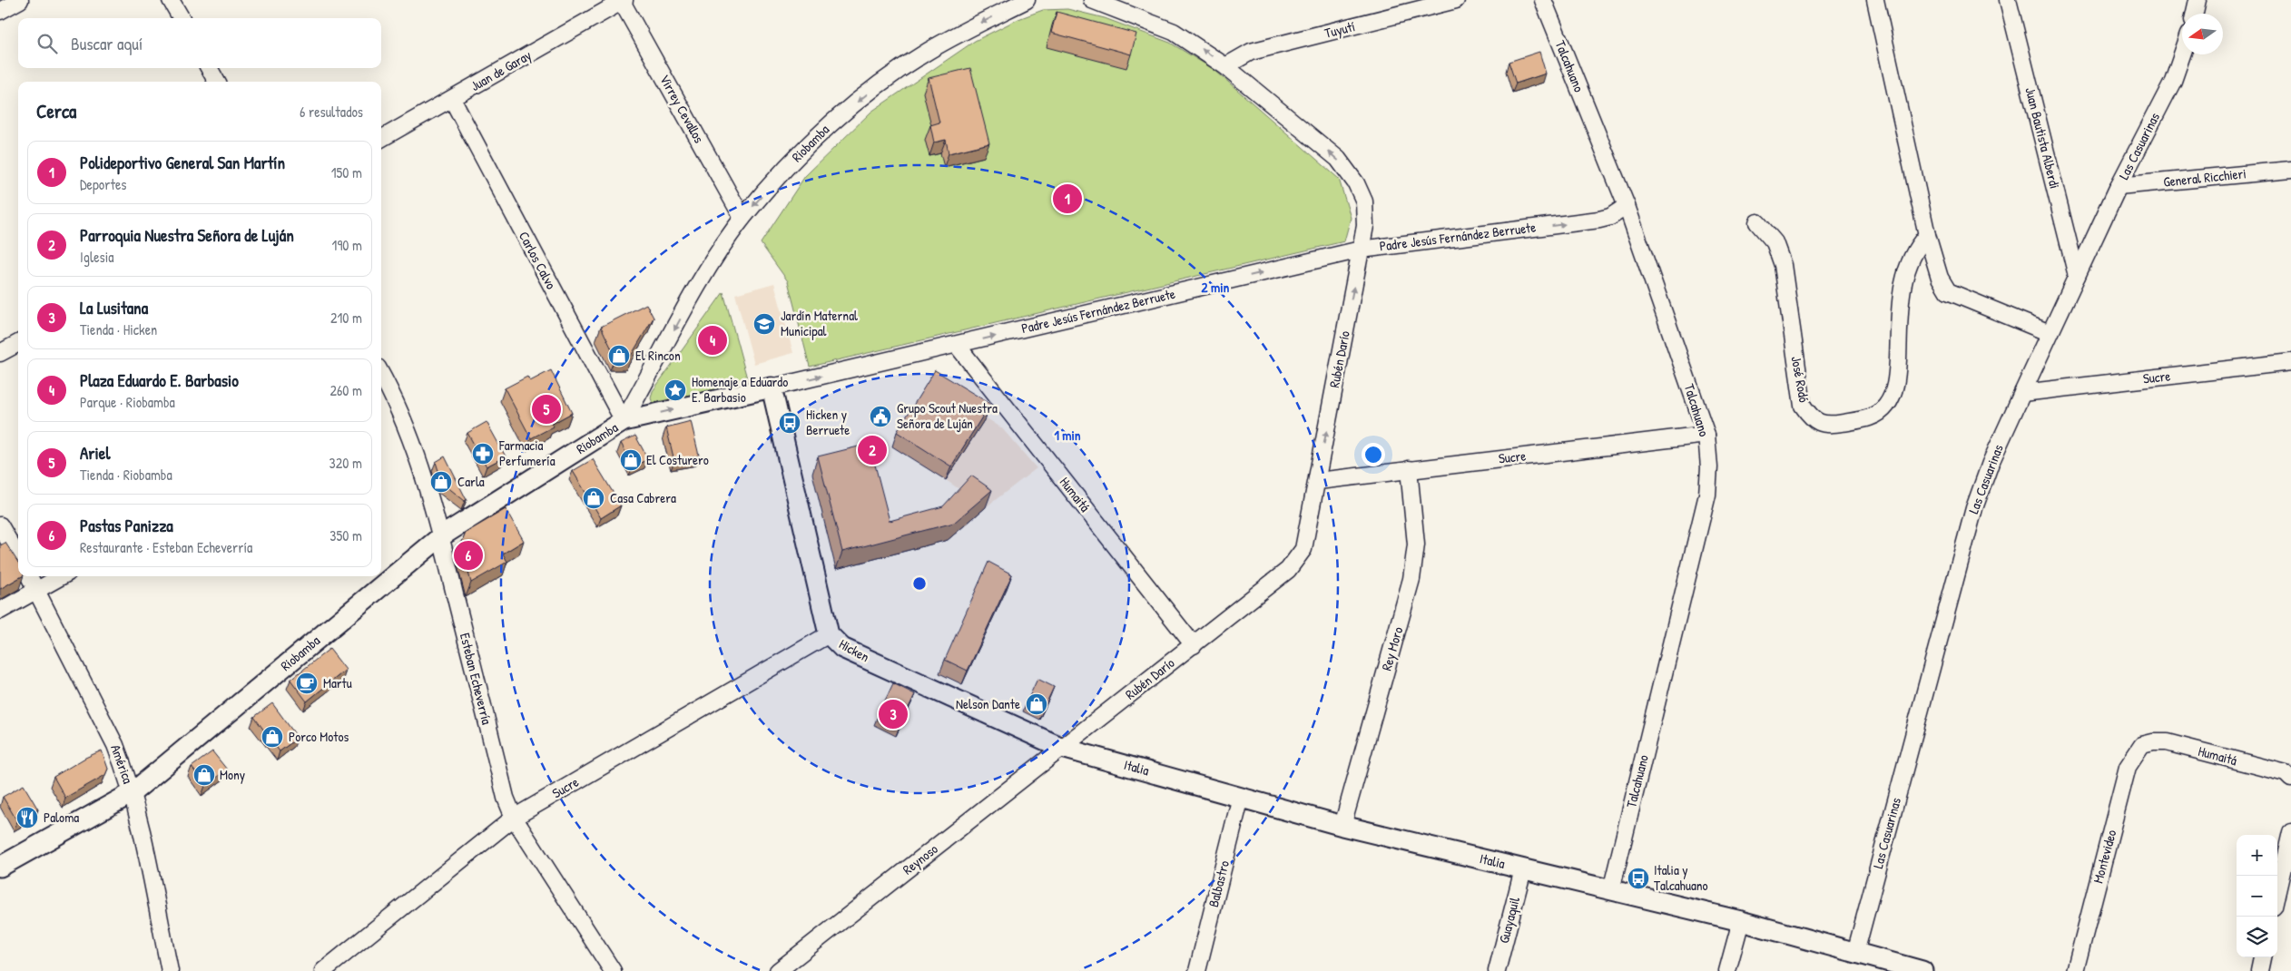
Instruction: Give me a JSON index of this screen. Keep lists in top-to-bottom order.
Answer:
{
  "streets": {
    "street": [
      "Tuyutí",
      "Talcahuano",
      "Juan de Garay",
      "Virrey Cevallos",
      "Juan Bautista Alberdi",
      "Riobamba",
      "Las Casuarinas",
      "General Ricchieri",
      "Padre Jesús Fernández Berruete",
      "Carlos Calvo",
      "Rubén Darío",
      "Sucre",
      "José Rodó",
      "Humaitá",
      "Rey Moro",
      "Hicken",
      "Esteban Echeverría",
      "América",
      "Italia",
      "Montevideo",
      "Reynoso",
      "Balbastro",
      "Guayaquil"
    ]
  },
  "crossings": [
    ["Tuyutí", "Rubén Darío"],
    ["Talcahuano", "Padre Jesús Fernández Berruete"],
    ["Talcahuano", "Sucre"],
    ["Talcahuano", "Italia"],
    ["Juan de Garay", "Virrey Cevallos"],
    ["Juan de Garay", "Carlos Calvo"],
    ["Virrey Cevallos", "Riobamba"],
    ["Juan Bautista Alberdi", "Las Casuarinas"],
    ["Riobamba", "Padre Jesús Fernández Berruete"],
    ["Riobamba", "Carlos Calvo"],
    ["Riobamba", "Esteban Echeverría"],
    ["Riobamba", "América"],
    ["Las Casuarinas", "General Ricchieri"],
    ["Las Casuarinas", "Sucre"],
    ["Las Casuarinas", "Italia"],
    ["Padre Jesús Fernández Berruete", "Carlos Calvo"],
    ["Padre Jesús Fernández Berruete", "Rubén Darío"],
    ["Padre Jesús Fernández Berruete", "Humaitá"],
    ["Padre Jesús Fernández Berruete", "Hicken"],
    ["Rubén Darío", "Sucre"],
    ["Rubén Darío", "Humaitá"],
    ["Rubén Darío", "Hicken"],
    ["Rubén Darío", "Italia"],
    ["Rubén Darío", "Reynoso"],
    ["Sucre", "Rey Moro"],
    ["Sucre", "Hicken"],
    ["Sucre", "Esteban Echeverría"],
    ["Humaitá", "Montevideo"],
    ["Rey Moro", "Italia"],
    ["Hicken", "Italia"],
    ["Hicken", "Reynoso"],
    ["Italia", "Reynoso"],
    ["Italia", "Balbastro"],
    ["Italia", "Guayaquil"]
  ],
  "one_way": ["Riobamba", "Padre Jesús Fernández Berruete", "Rubén Darío"],
  "places": {
    "school or university": ["Jardín Maternal Municipal"],
    "shop": [
      "El Rincon",
      "El Costurero",
      "Carla",
      "Casa Cabrera",
      "Nelson Dante",
      "Porco Motos",
      "Mony"
    ],
    "place": ["Homenaje a Eduardo E. Barbasio"],
    "public building": ["Grupo Scout Nuestra Señora de Luján"],
    "bus stop": ["Hicken y Berruete", "Italia y Talcahuano"],
    "pharmacy": ["Farmacia Perfumería"],
    "cafe": ["Martu"],
    "restaurant": ["Paloma"]
  },
  "north": "left",
  "page": {
    "search": "Buscar aquí",
    "heading": ["Cerca", "6 resultados"],
    "list": [
      {
        "mark": "1",
        "name": "Polideportivo General San Martín",
        "note": "Deportes",
        "value": "150 m"
      },
      {
        "mark": "2",
        "name": "Parroquia Nuestra Señora de Luján",
        "note": "Iglesia",
        "value": "190 m"
      },
      {
        "mark": "3",
        "name": "La Lusitana",
        "note": "Tienda · Hicken",
        "value": "210 m"
      },
      {
        "mark": "4",
        "name": "Plaza Eduardo E. Barbasio",
        "note": "Parque · Riobamba",
        "value": "260 m"
      },
      {
        "mark": "5",
        "name": "Ariel",
        "note": "Tienda · Riobamba",
        "value": "320 m"
      },
      {
        "mark": "6",
        "name": "Pastas Panizza",
        "note": "Restaurante · Esteban Echeverría",
        "value": "350 m"
      }
    ],
    "pins": [
      "1",
      "4",
      "5",
      "2",
      "6",
      "3"
    ],
    "map_buttons": ["+", "−"]
  },
  "rings": ["2 min", "1 min"]
}
